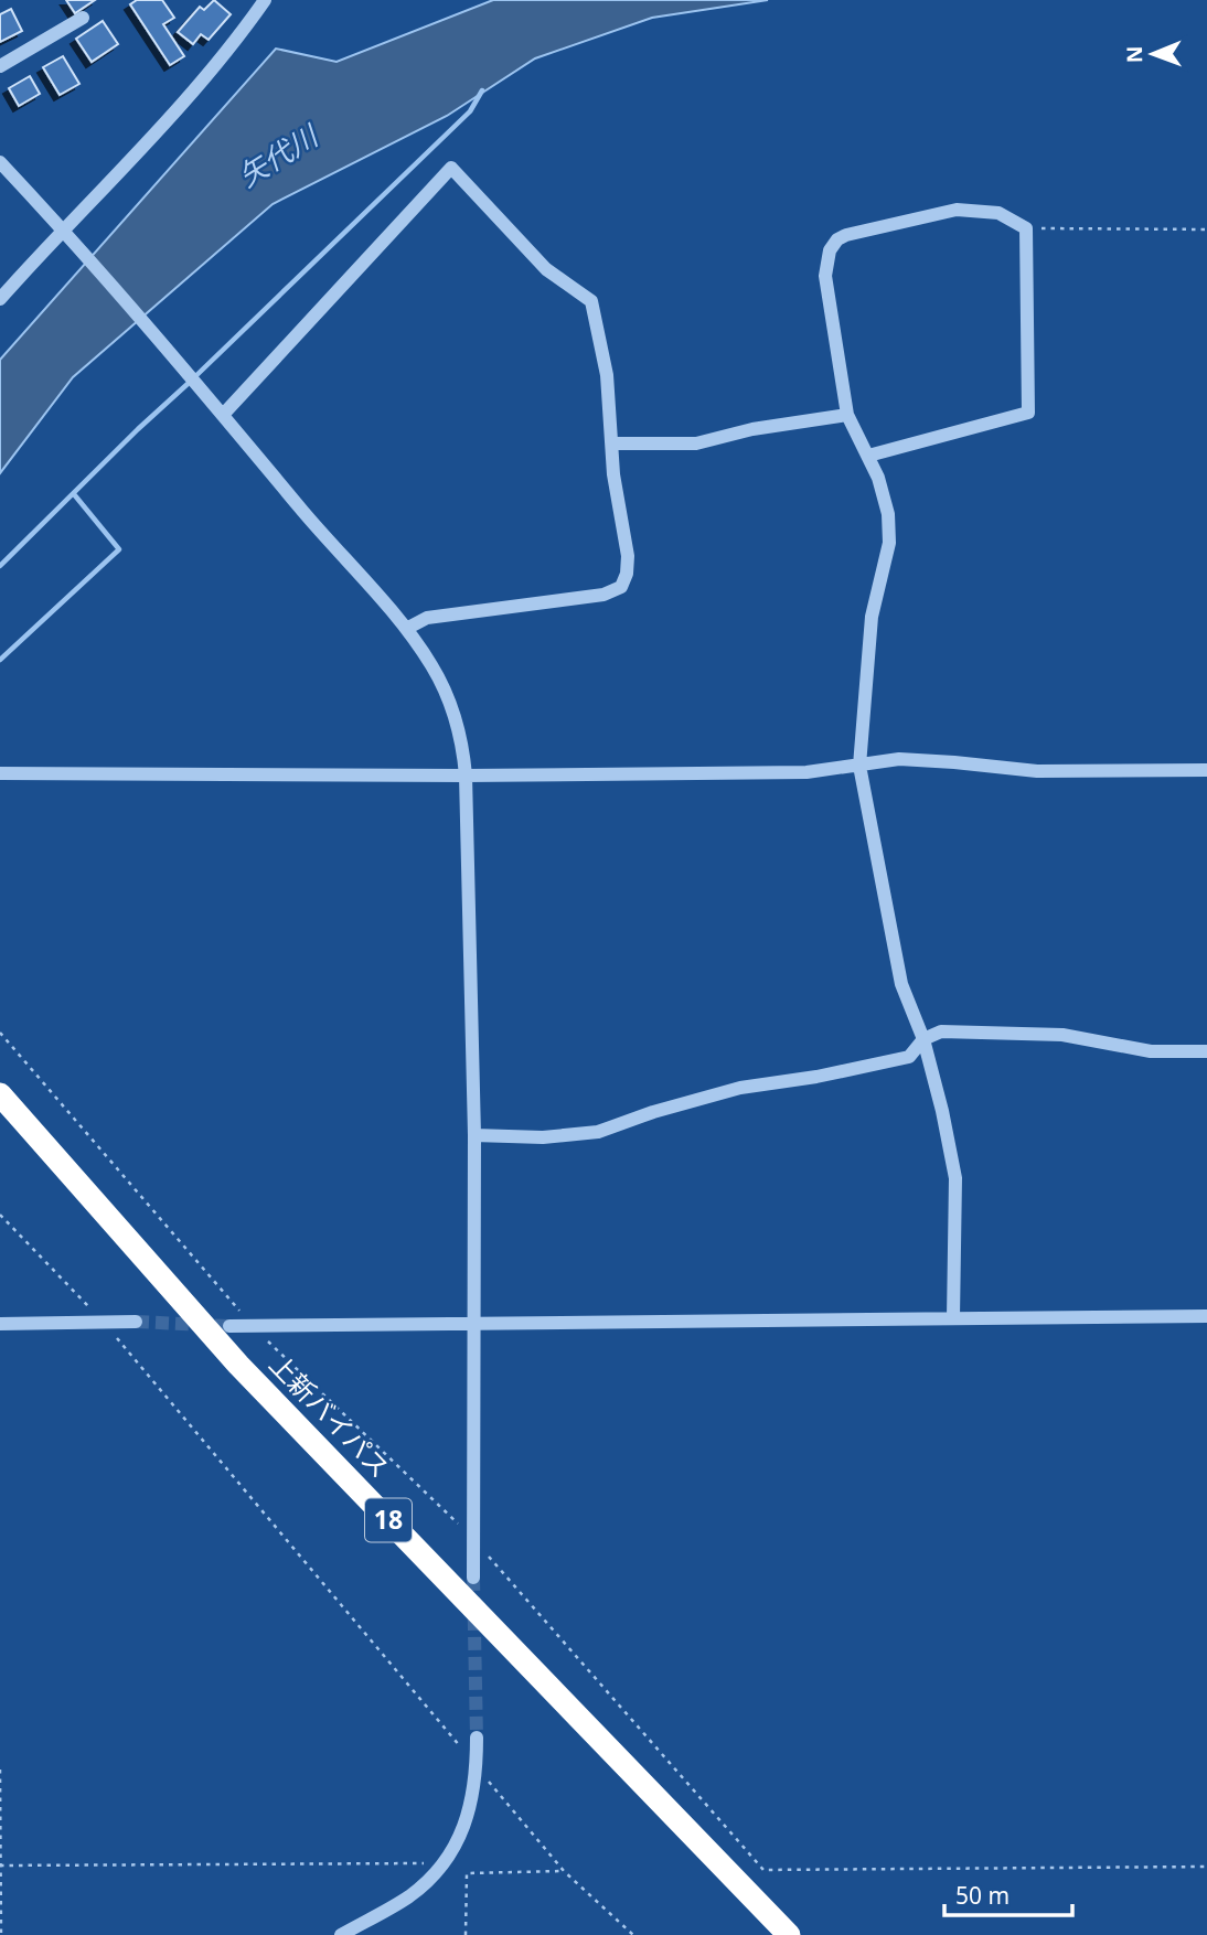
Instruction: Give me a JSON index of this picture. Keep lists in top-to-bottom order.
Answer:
{
  "streets": {
    "highway": ["上新バイパス", "18"]
  },
  "water": ["矢代川"],
  "scale_bar": "50 m",
  "north": "left"
}
